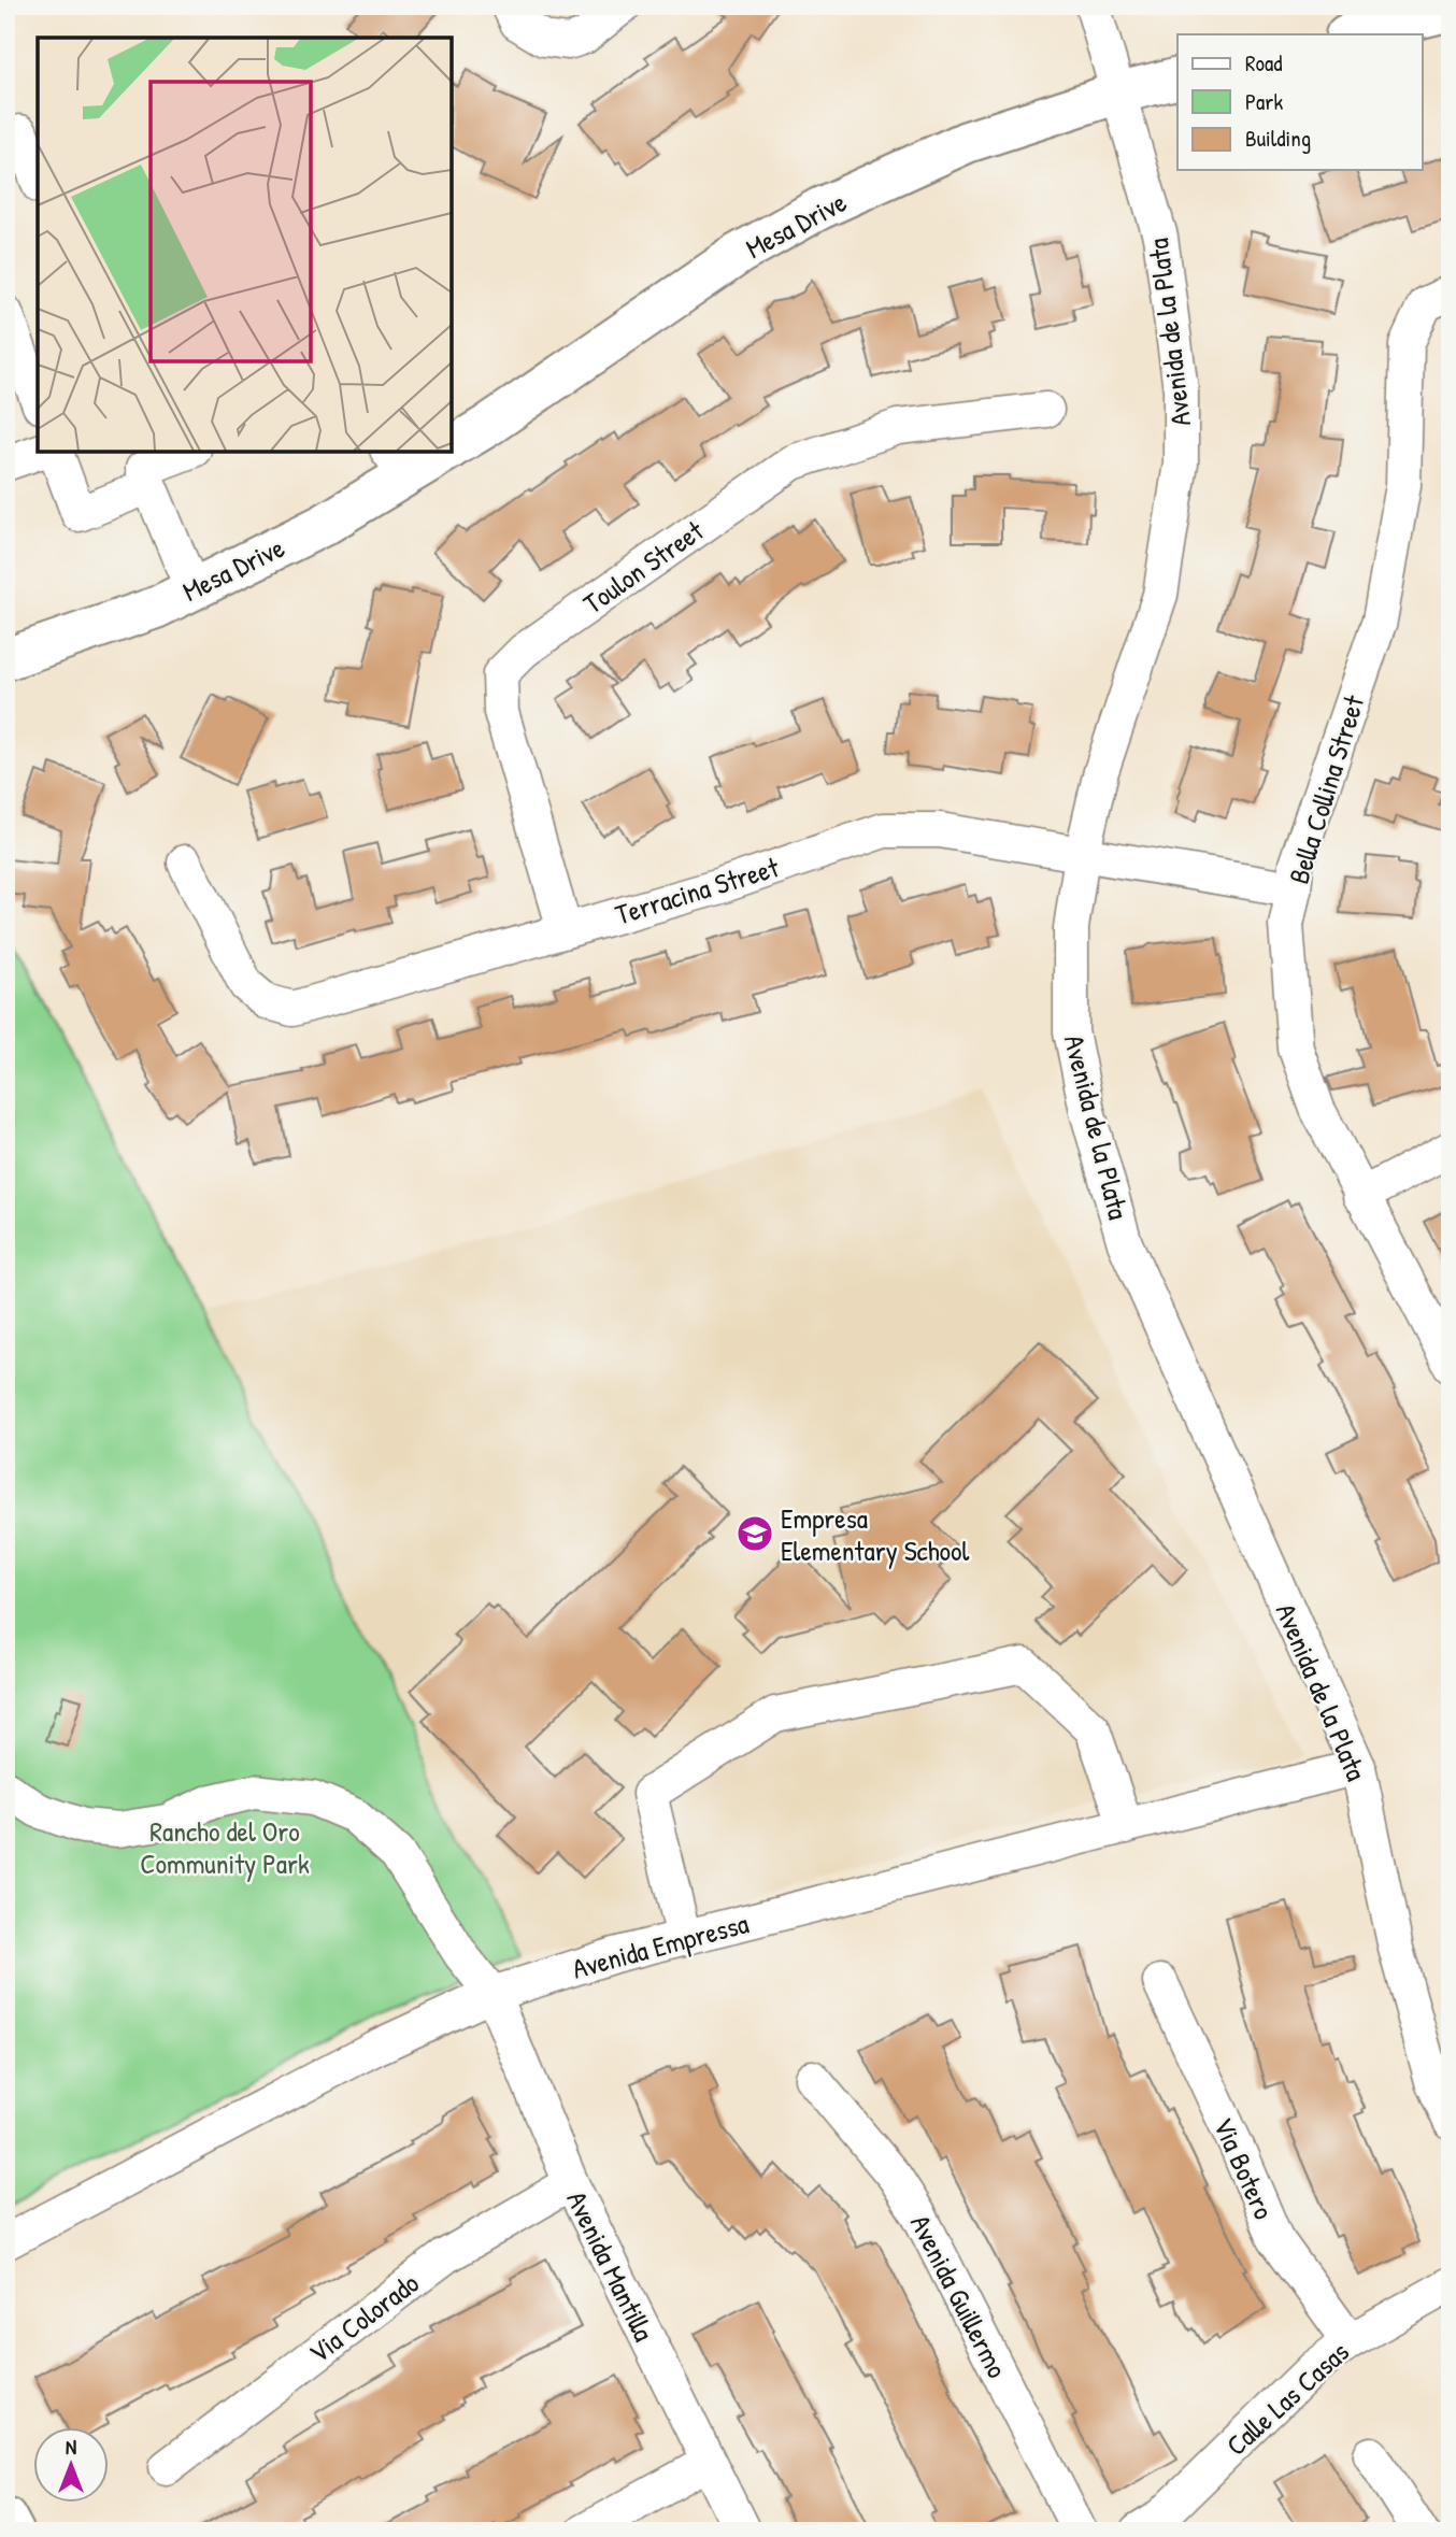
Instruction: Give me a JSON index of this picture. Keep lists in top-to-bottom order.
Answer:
{
  "streets": {
    "main road": ["Mesa Drive"],
    "street": [
      "Avenida de la Plata",
      "Toulon Street",
      "Bella Collina Street",
      "Terracina Street",
      "Avenida Empressa",
      "Via Botero",
      "Avenida Mantilla",
      "Avenida Guillermo",
      "Via Colorado",
      "Calle Las Casas"
    ]
  },
  "crossings": [
    ["Mesa Drive", "Avenida de la Plata"],
    ["Avenida de la Plata", "Terracina Street"],
    ["Avenida de la Plata", "Avenida Empressa"],
    ["Toulon Street", "Terracina Street"],
    ["Bella Collina Street", "Terracina Street"],
    ["Avenida Empressa", "Avenida Mantilla"],
    ["Via Botero", "Calle Las Casas"],
    ["Avenida Mantilla", "Via Colorado"]
  ],
  "parks": ["Rancho del Oro Community Park"],
  "places": {
    "school or university": ["Empresa Elementary School"]
  },
  "legend": ["Road", "Park", "Building"],
  "north": "top"
}
